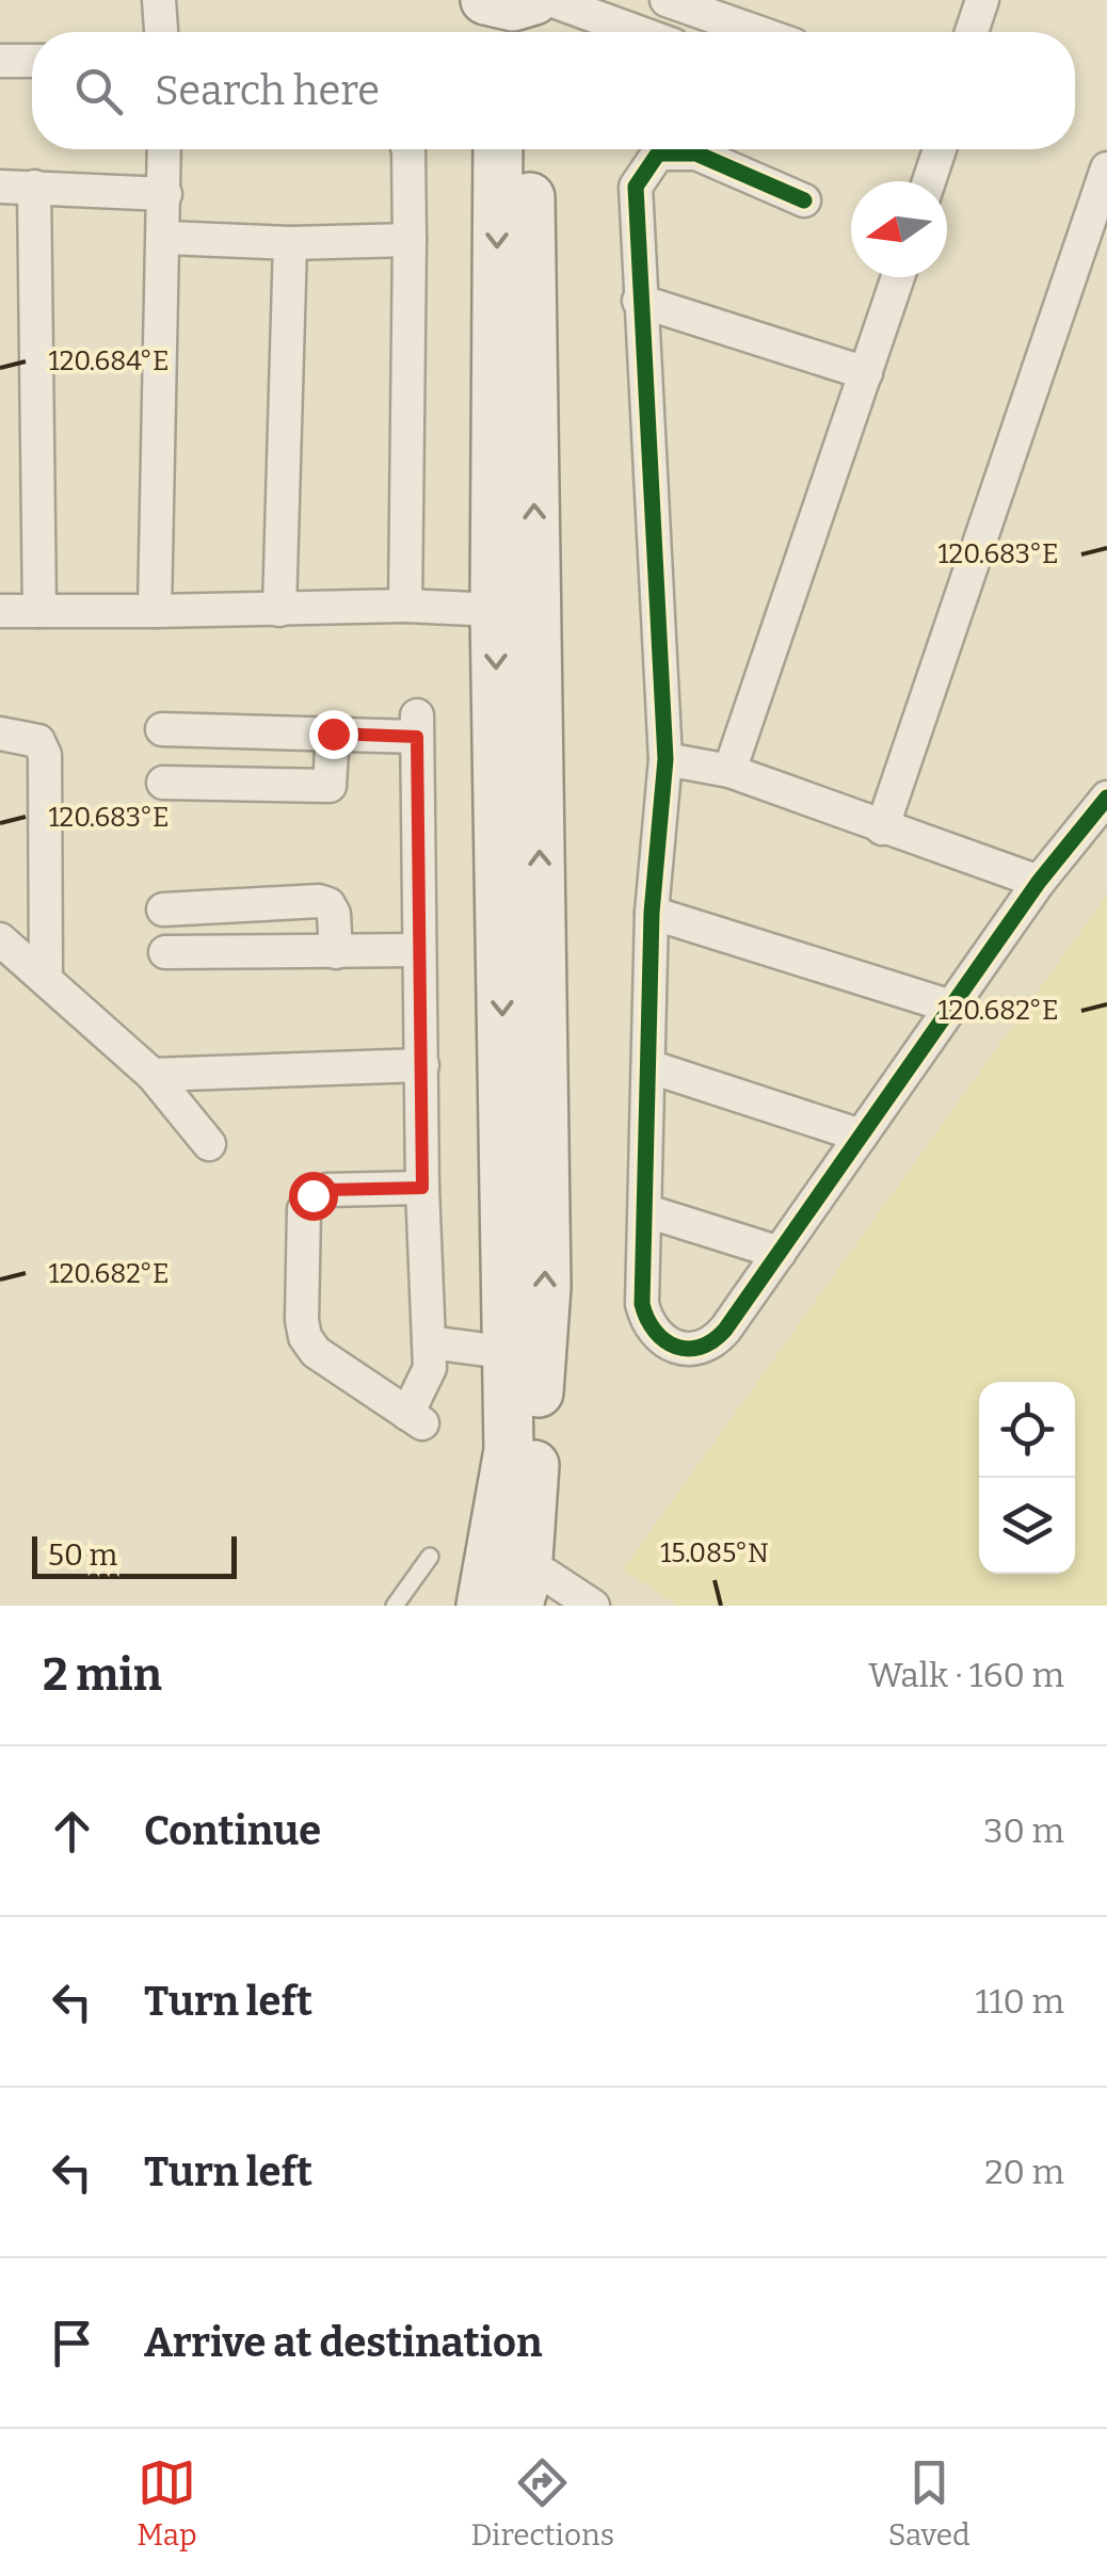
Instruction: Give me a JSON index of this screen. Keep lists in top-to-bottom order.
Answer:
{
  "scale_bar": "50 m",
  "north": "left",
  "page": {
    "search": "Search here",
    "scale": "50 m",
    "heading": ["2 min", "Walk · 160 m"],
    "list": [
      ["Continue", "30 m"],
      ["Turn left", "110 m"],
      ["Turn left", "20 m"],
      "Arrive at destination"
    ],
    "nav": ["Map", "Directions", "Saved"]
  },
  "coordinates": [
    "120.684°E",
    "120.683°E",
    "120.682°E",
    "15.085°N"
  ]
}
